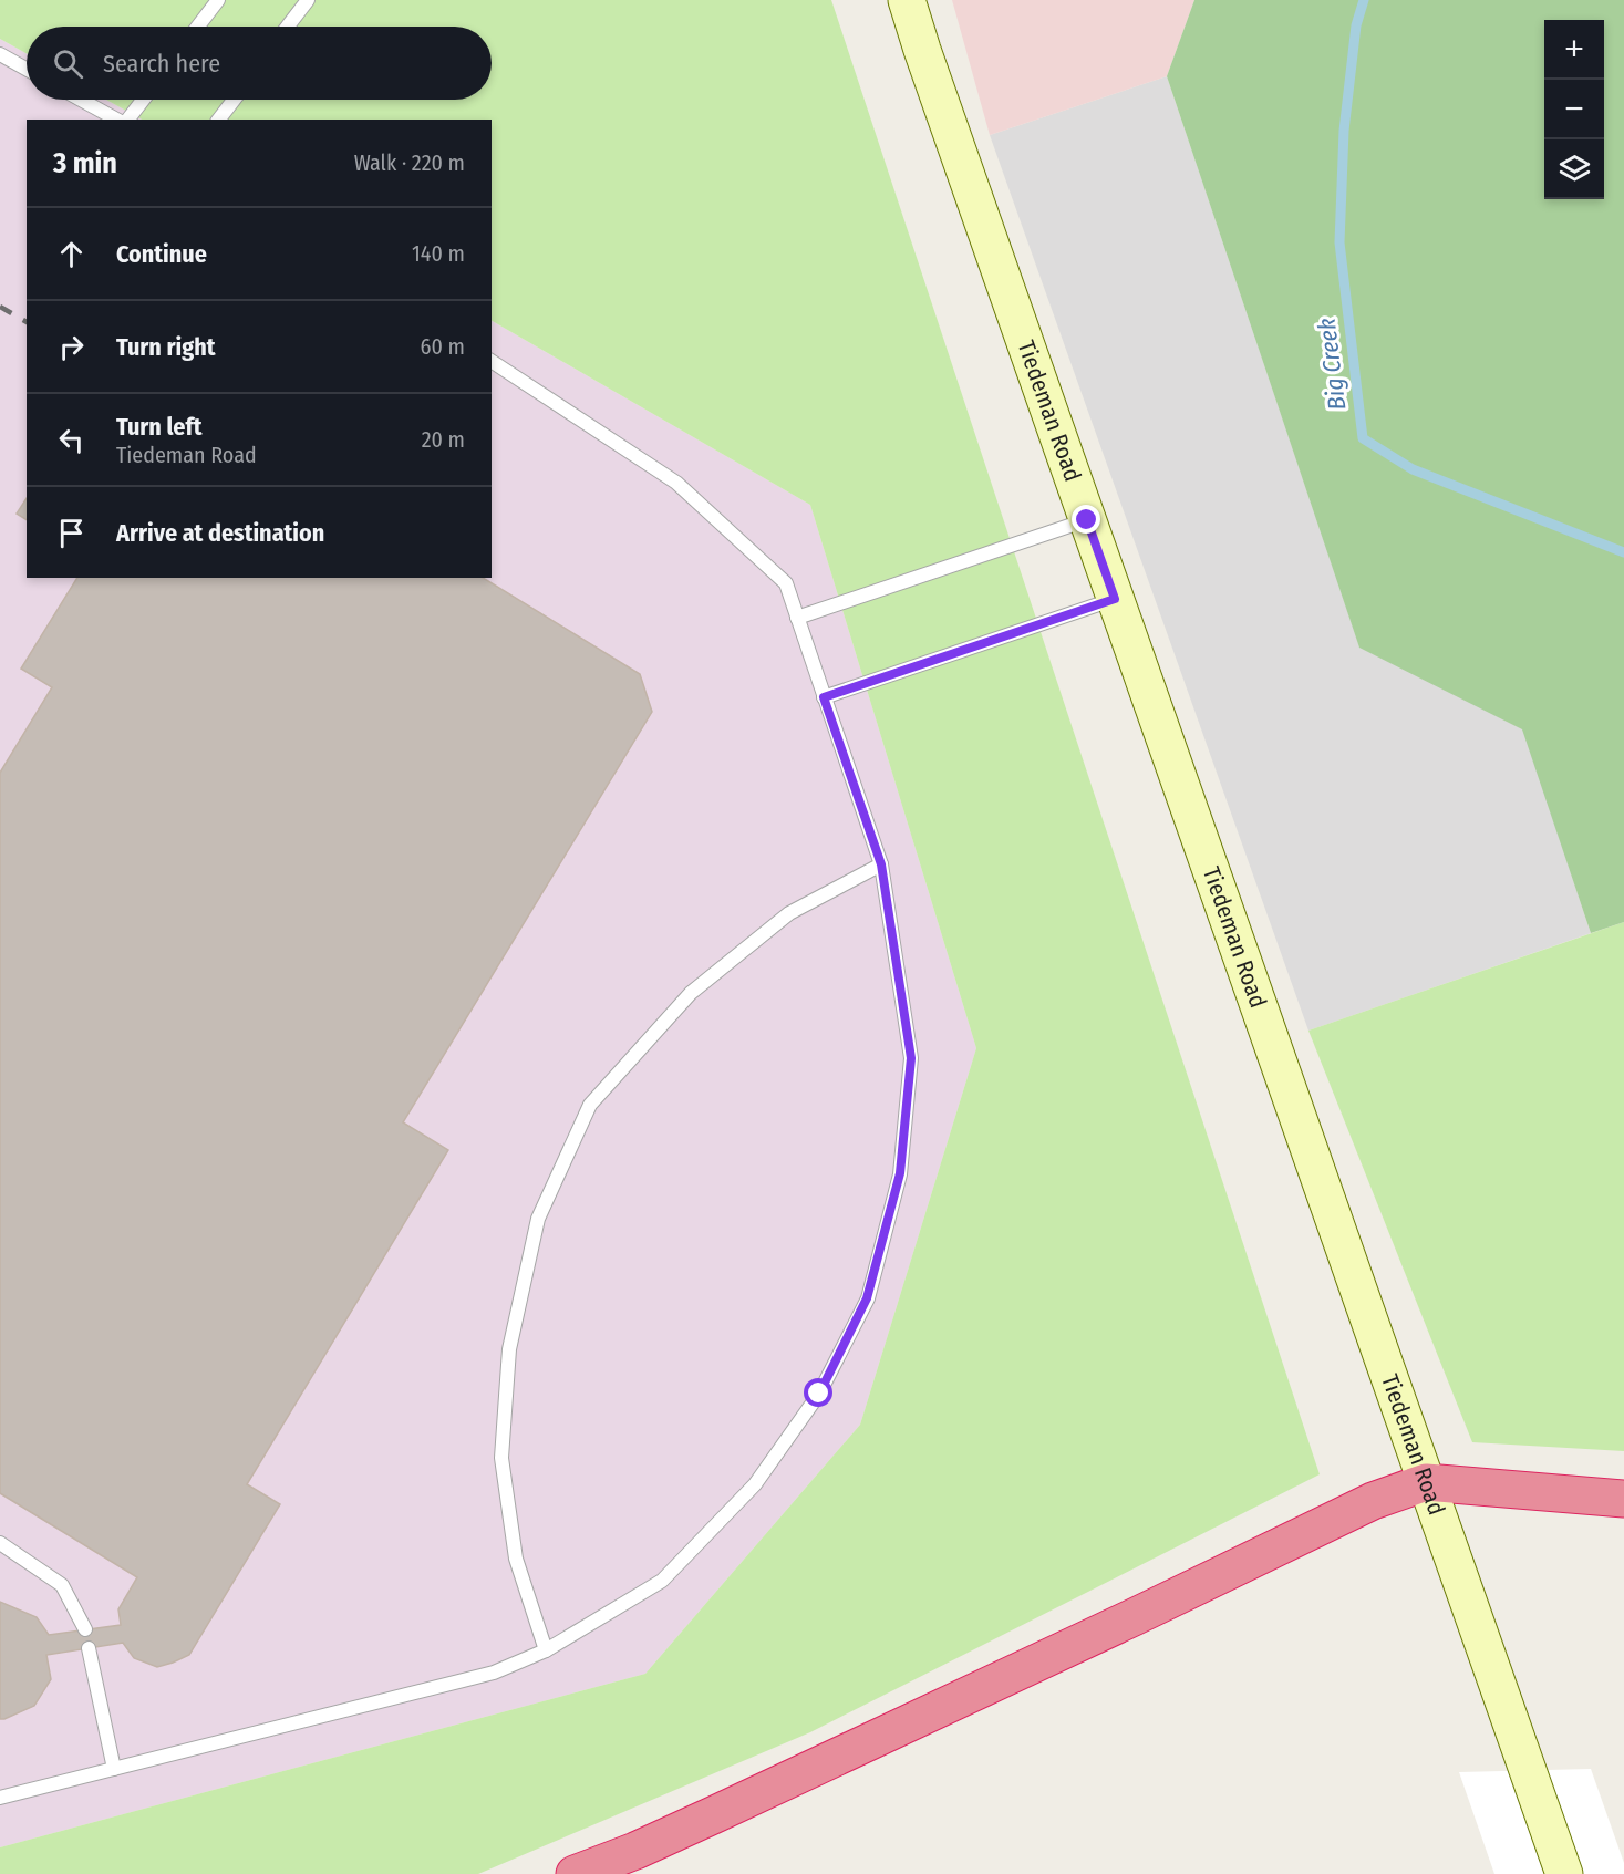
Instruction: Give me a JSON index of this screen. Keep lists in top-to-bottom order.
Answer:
{
  "streets": {
    "main road": ["Tiedeman Road"]
  },
  "water": ["Big Creek"],
  "page": {
    "map_buttons": ["+", "−"],
    "search": "Search here",
    "heading": ["3 min", "Walk · 220 m"],
    "list": [
      ["Continue", "140 m"],
      ["Turn right", "60 m"],
      ["Turn left", "Tiedeman Road", "20 m"],
      "Arrive at destination"
    ]
  }
}
